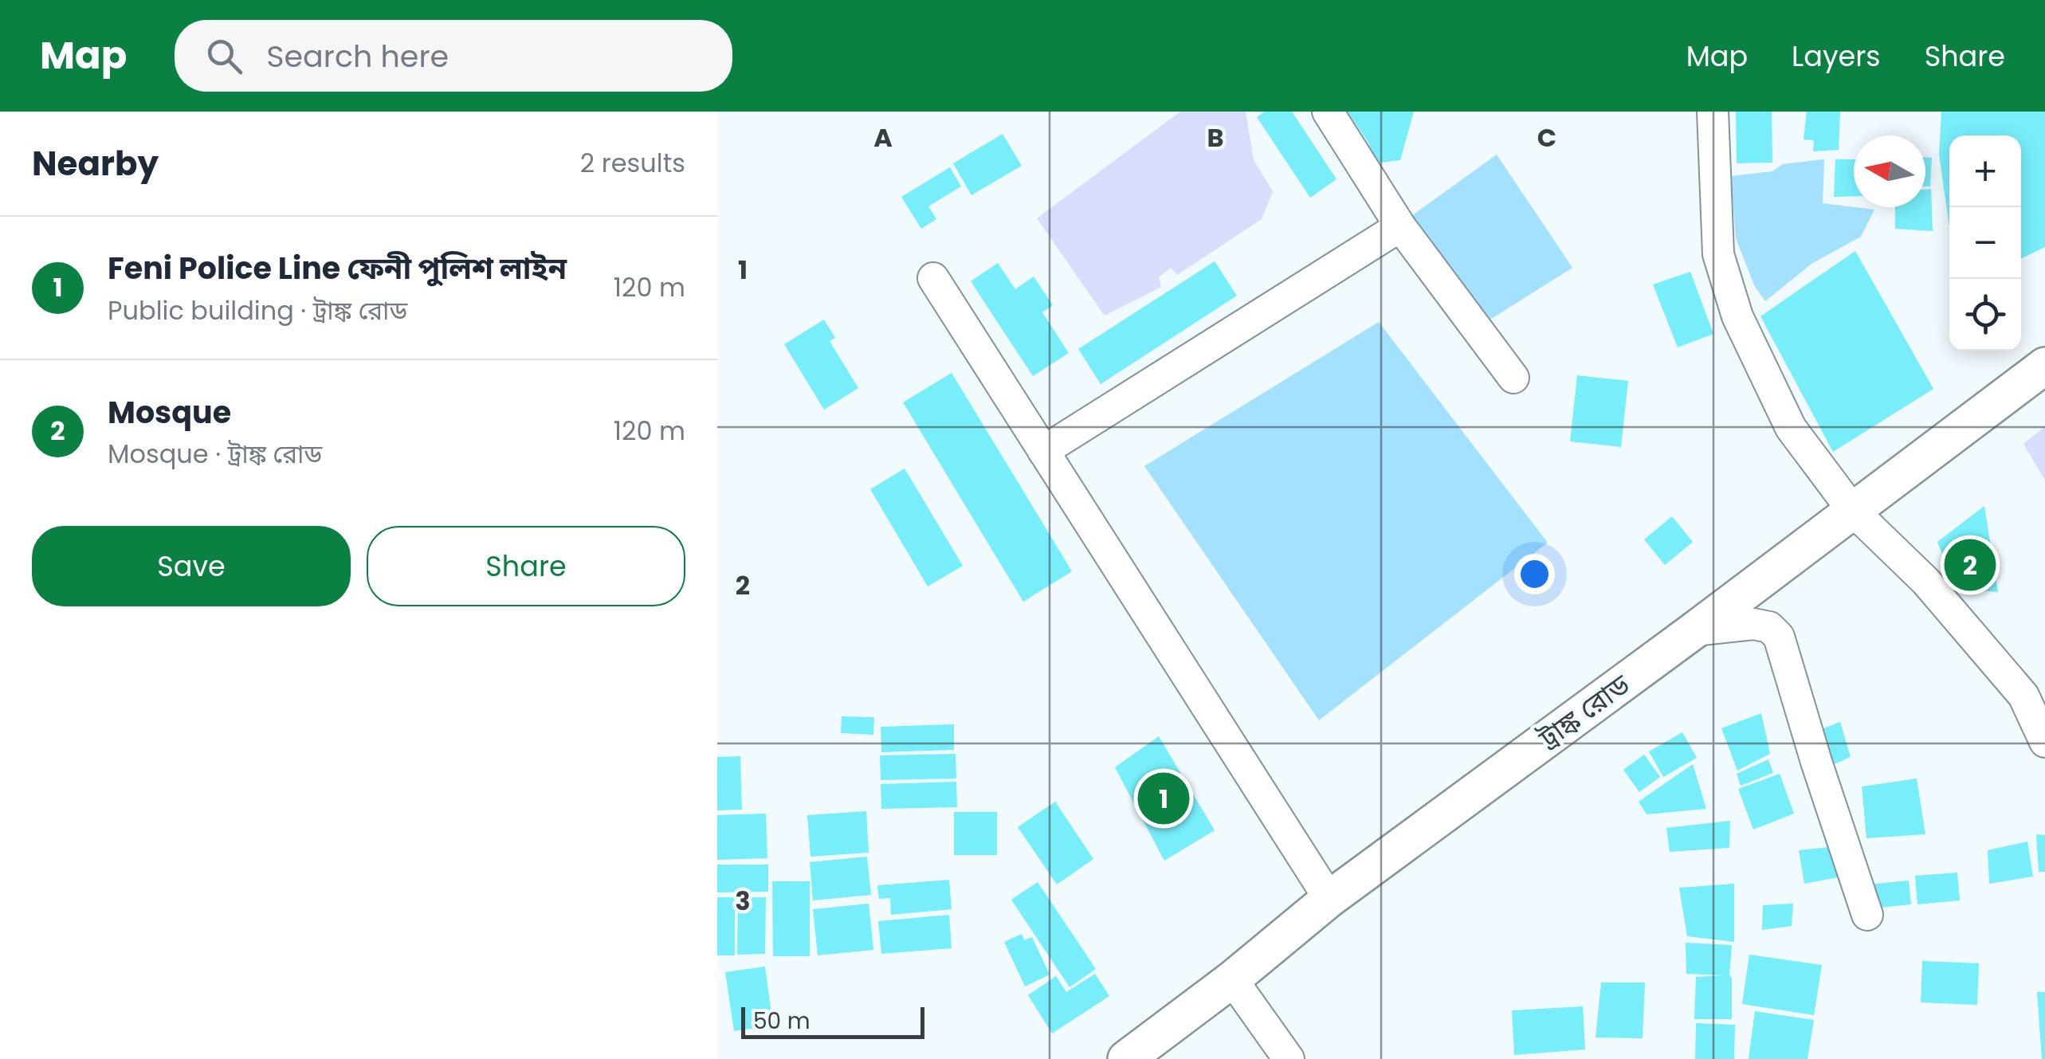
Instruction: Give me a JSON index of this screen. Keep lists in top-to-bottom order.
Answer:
{
  "streets": {
    "main road": ["ট্রাঙ্ক রোড"]
  },
  "scale_bar": "50 m",
  "north": "left",
  "page": {
    "header": "Map",
    "search": "Search here",
    "nav": ["Map", "Layers", "Share"],
    "heading": ["Nearby", "2 results"],
    "map_buttons": ["+", "−"],
    "list": [
      {
        "mark": "1",
        "name": "Feni Police Line ফেনী পুলিশ লাইন",
        "note": "Public building · ট্রাঙ্ক রোড",
        "value": "120 m"
      },
      {
        "mark": "2",
        "name": "Mosque",
        "note": "Mosque · ট্রাঙ্ক রোড",
        "value": "120 m"
      }
    ],
    "buttons": ["Save", "Share"],
    "pins": ["2", "1"],
    "scale": "50 m"
  },
  "grid": {
    "columns": ["A", "B", "C"],
    "rows": ["1", "2", "3"]
  }
}
